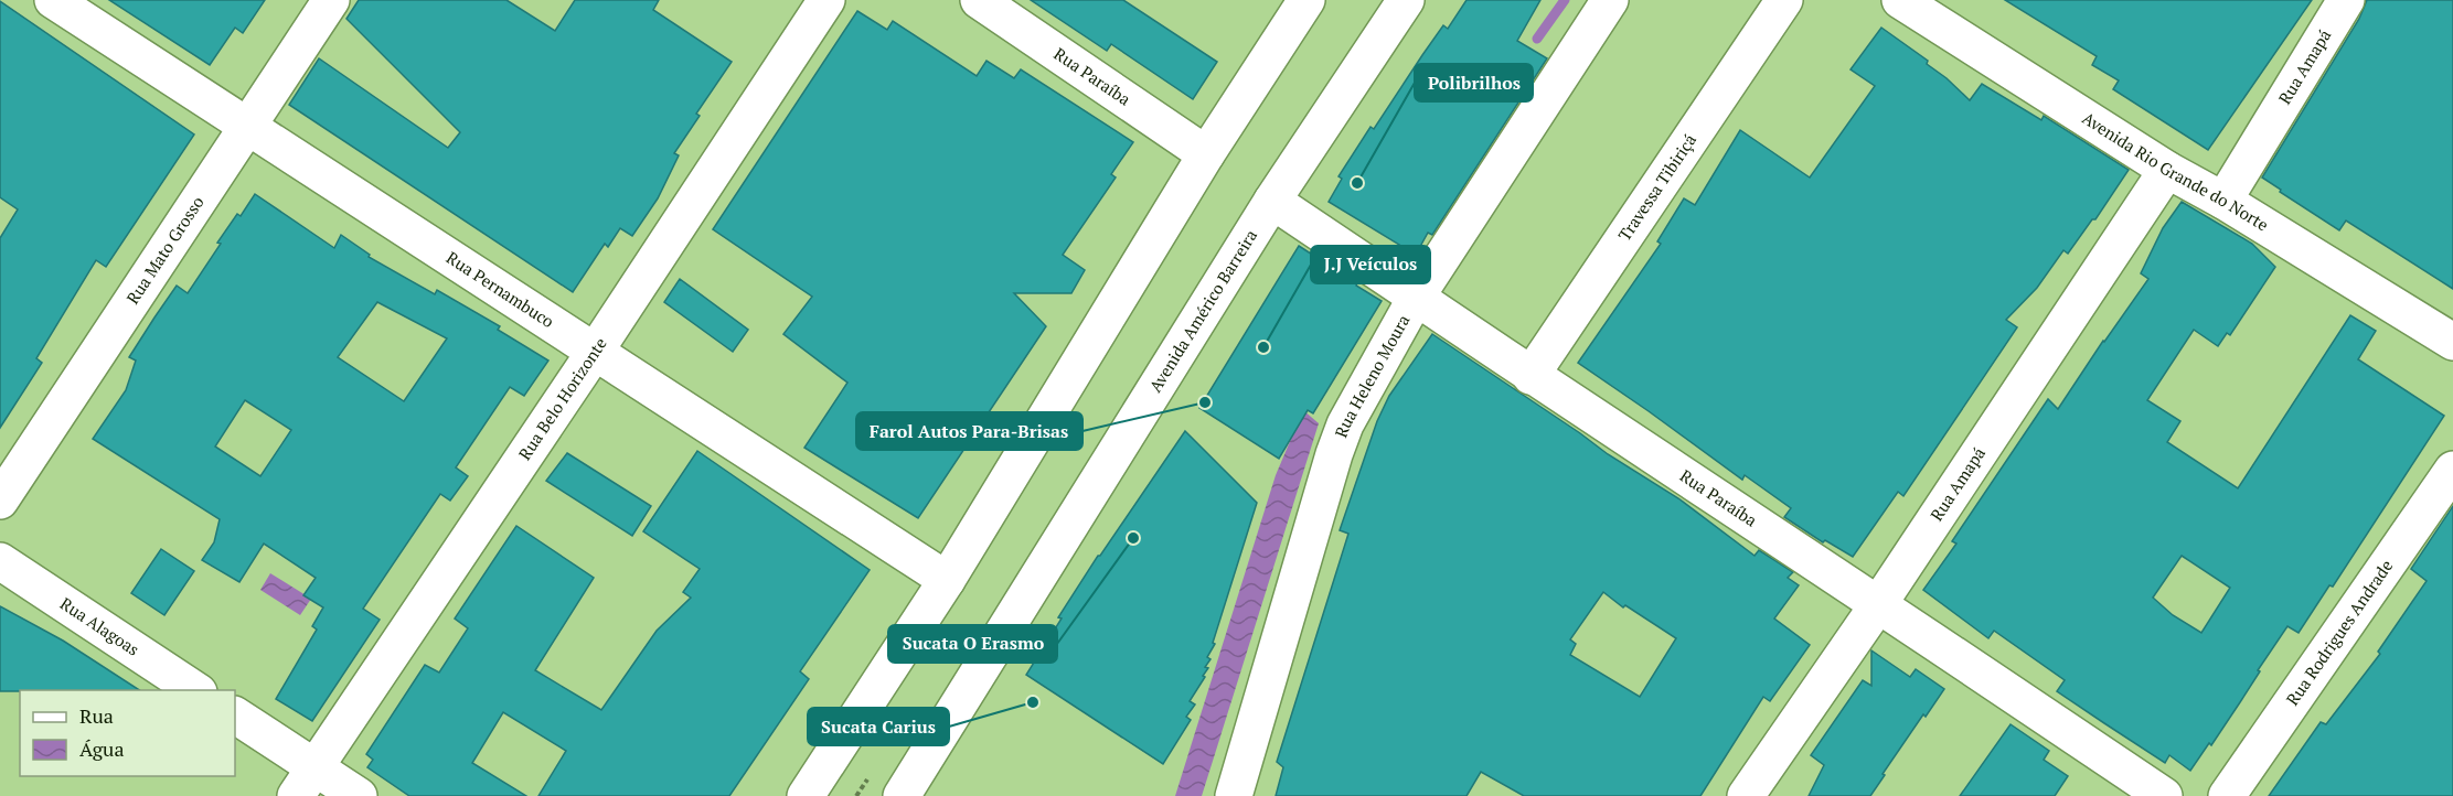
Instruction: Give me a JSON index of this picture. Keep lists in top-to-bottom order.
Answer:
{
  "streets": {
    "street": [
      "Rua Amapá",
      "Rua Paraíba",
      "Avenida Rio Grande do Norte",
      "Travessa Tibiriçá",
      "Rua Mato Grosso",
      "Rua Pernambuco",
      "Avenida Américo Barreira",
      "Rua Heleno Moura",
      "Rua Belo Horizonte",
      "Rua Alagoas",
      "Rua Rodrigues Andrade"
    ]
  },
  "crossings": [
    ["Rua Amapá", "Rua Paraíba"],
    ["Rua Amapá", "Avenida Rio Grande do Norte"],
    ["Rua Paraíba", "Travessa Tibiriçá"],
    ["Rua Paraíba", "Avenida Américo Barreira"],
    ["Rua Paraíba", "Rua Heleno Moura"],
    ["Rua Mato Grosso", "Rua Pernambuco"],
    ["Rua Pernambuco", "Rua Belo Horizonte"]
  ],
  "places": [
    "Polibrilhos",
    "J.J Veículos",
    "Farol Autos Para-Brisas",
    "Sucata O Erasmo",
    "Sucata Carius"
  ],
  "legend": ["Rua", "Água"]
}
